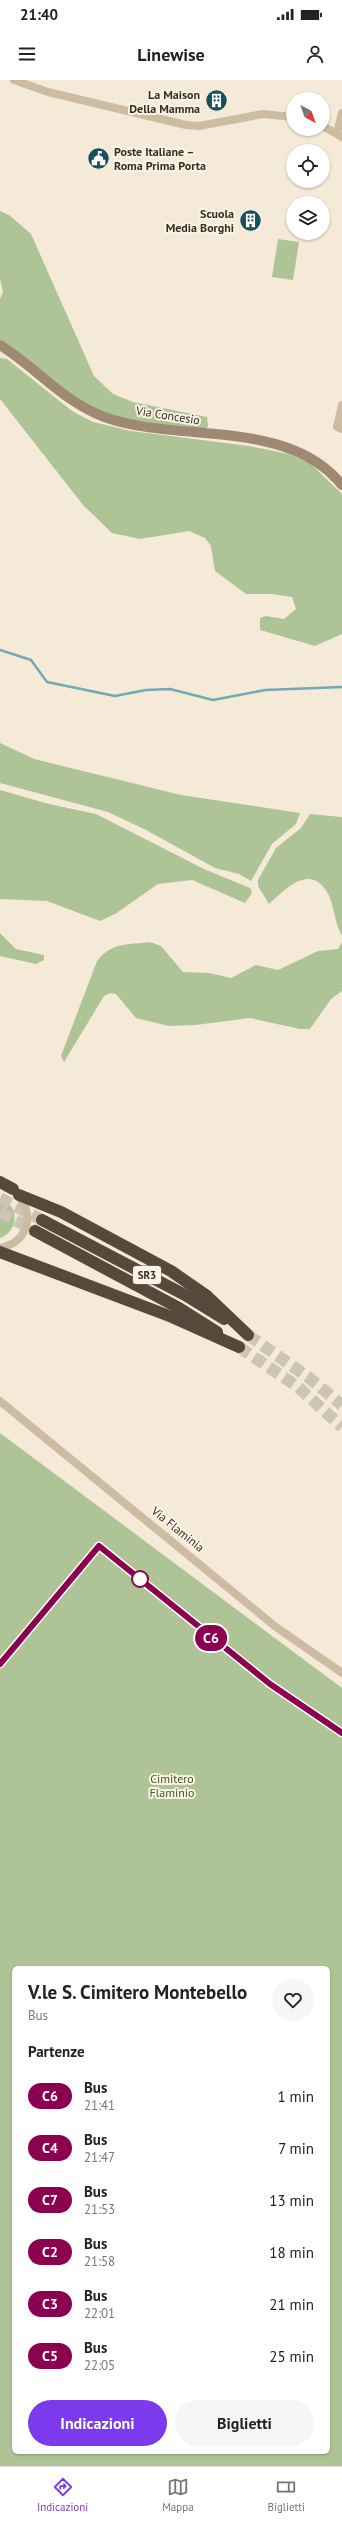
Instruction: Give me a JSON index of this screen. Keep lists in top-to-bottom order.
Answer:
{
  "streets": {
    "highway": ["SR3"],
    "street": ["Via Concesio", "Via Flaminia"]
  },
  "parks": ["Cimitero Flaminio"],
  "places": {
    "building": ["La Maison Della Mamma", "Scuola Media Borghi"],
    "public building": ["Poste Italiane – Roma Prima Porta"]
  },
  "lines": ["bus line C6"],
  "north": "bottom right",
  "page": {
    "status": "21:40",
    "header": "Linewise",
    "on_map": "C6",
    "heading": [
      ["V.le S. Cimitero Montebello", "Bus"],
      "Partenze"
    ],
    "list": [
      {
        "mark": "C6",
        "name": "Bus",
        "note": "21:41",
        "value": "1 min"
      },
      {
        "mark": "C4",
        "name": "Bus",
        "note": "21:47",
        "value": "7 min"
      },
      {
        "mark": "C7",
        "name": "Bus",
        "note": "21:53",
        "value": "13 min"
      },
      {
        "mark": "C2",
        "name": "Bus",
        "note": "21:58",
        "value": "18 min"
      },
      {
        "mark": "C3",
        "name": "Bus",
        "note": "22:01",
        "value": "21 min"
      },
      {
        "mark": "C5",
        "name": "Bus",
        "note": "22:05",
        "value": "25 min"
      }
    ],
    "buttons": ["Indicazioni", "Biglietti"],
    "tabs": ["Indicazioni", "Mappa", "Biglietti"]
  }
}
